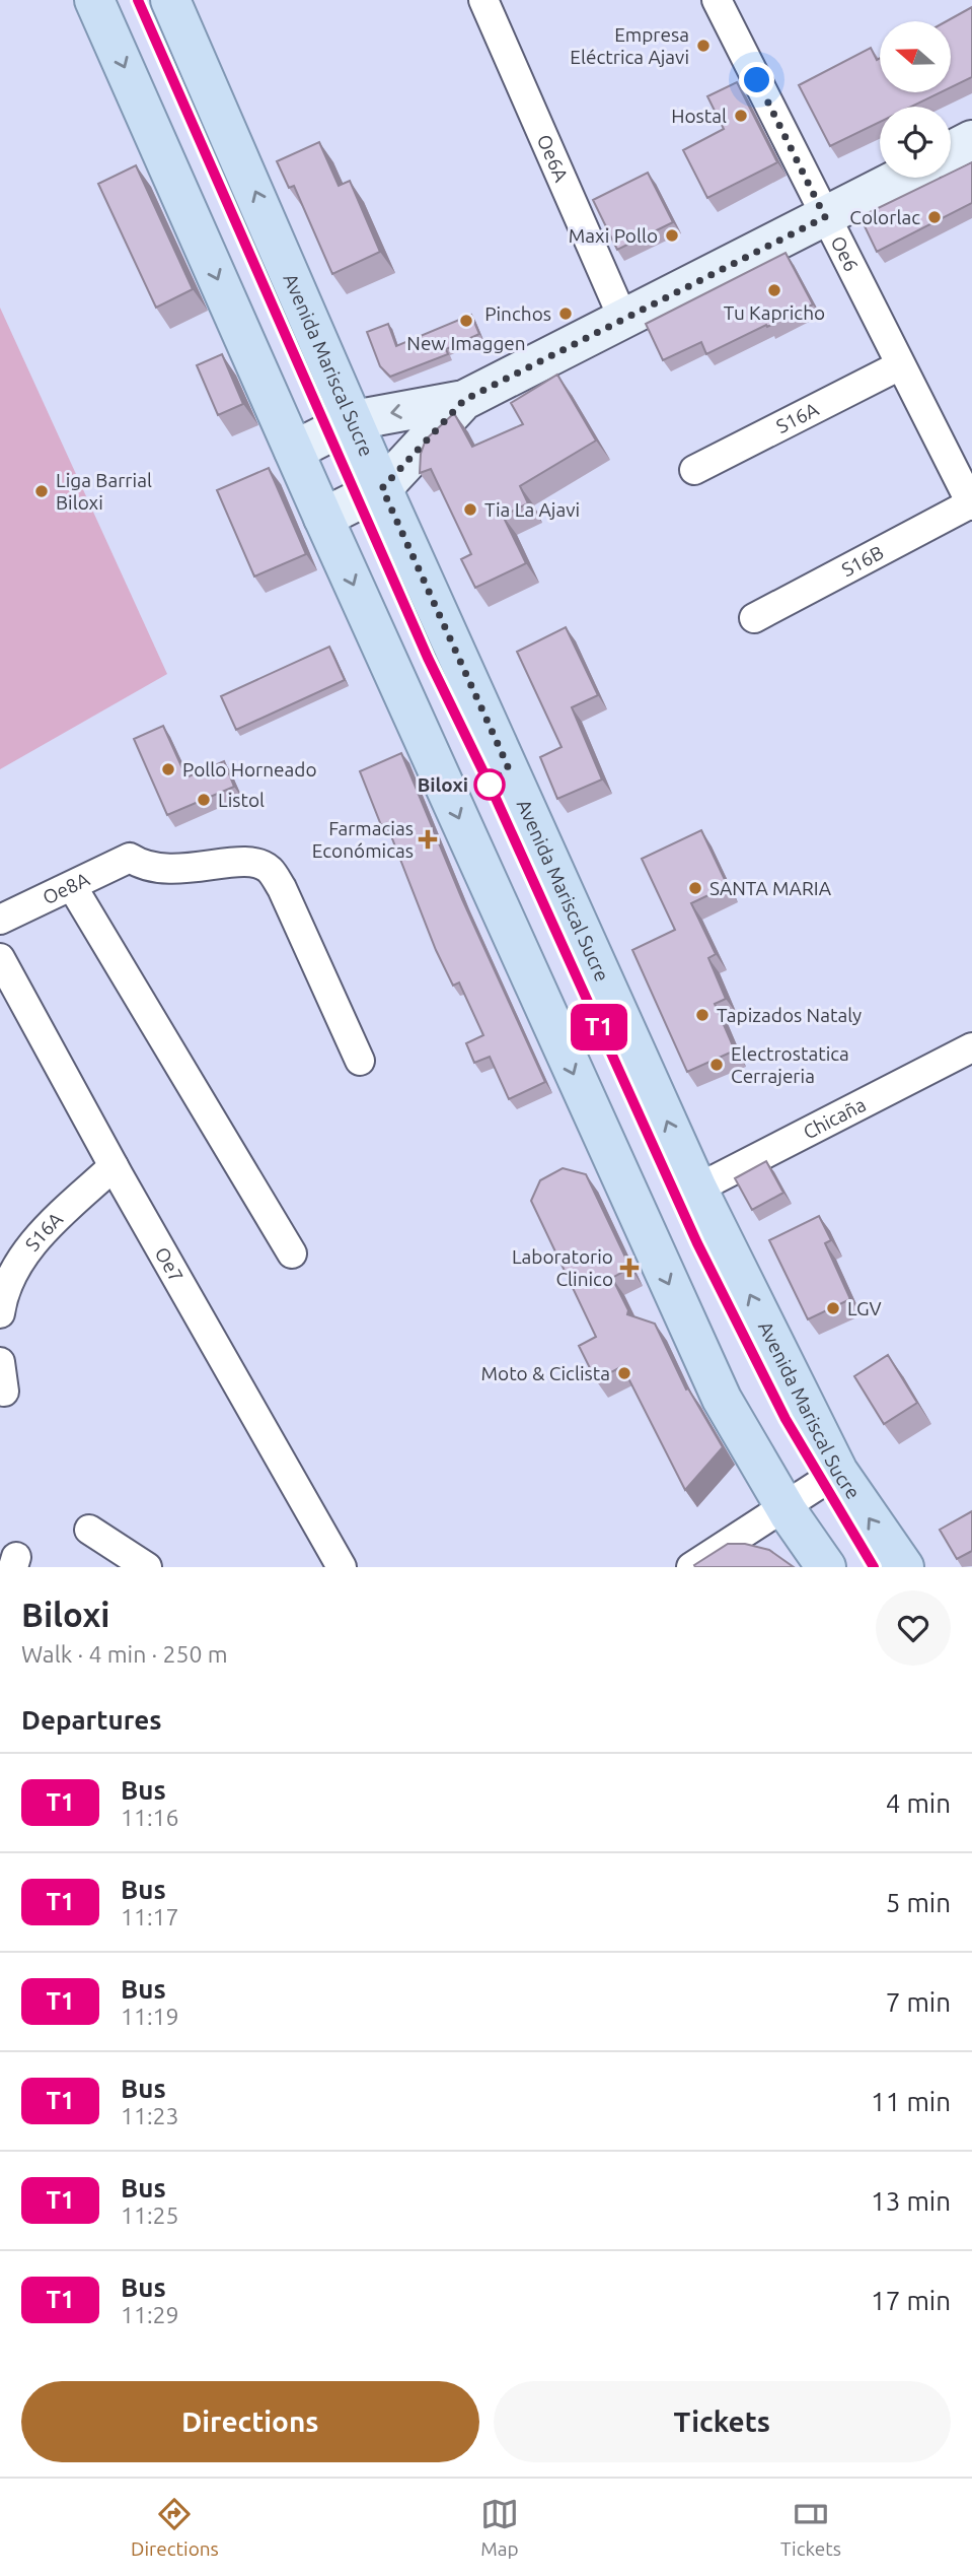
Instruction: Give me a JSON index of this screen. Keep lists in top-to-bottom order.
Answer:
{
  "streets": {
    "main road": ["Avenida Mariscal Sucre"],
    "street": [
      "Oe6A",
      "Oe6",
      "S16A",
      "S16B",
      "Oe8A",
      "Chicaña",
      "Oe7"
    ]
  },
  "crossings": [
    ["Oe6", "S16A"],
    ["Oe6", "S16B"],
    ["Avenida Mariscal Sucre", "Chicaña"],
    ["S16A", "Oe7"]
  ],
  "places": {
    "other": [
      "Empresa Eléctrica Ajavi",
      "Hostal",
      "Colorlac",
      "Maxi Pollo",
      "Tu Kapricho",
      "Pinchos",
      "New Imaggen",
      "Liga Barrial Biloxi",
      "Tia La Ajavi",
      "Pollo Horneado",
      "Biloxi",
      "Listol",
      "SANTA MARIA",
      "Tapizados Nataly",
      "Electrostatica Cerrajeria",
      "LGV",
      "Moto & Ciclista"
    ],
    "health": ["Farmacias Económicas", "Laboratorio Clinico"]
  },
  "lines": ["bus line T1"],
  "north": "left",
  "page": {
    "on_map": "T1",
    "heading": [
      ["Biloxi", "Walk · 4 min · 250 m"],
      "Departures"
    ],
    "list": [
      {
        "mark": "T1",
        "name": "Bus",
        "note": "11:16",
        "value": "4 min"
      },
      {
        "mark": "T1",
        "name": "Bus",
        "note": "11:17",
        "value": "5 min"
      },
      {
        "mark": "T1",
        "name": "Bus",
        "note": "11:19",
        "value": "7 min"
      },
      {
        "mark": "T1",
        "name": "Bus",
        "note": "11:23",
        "value": "11 min"
      },
      {
        "mark": "T1",
        "name": "Bus",
        "note": "11:25",
        "value": "13 min"
      },
      {
        "mark": "T1",
        "name": "Bus",
        "note": "11:29",
        "value": "17 min"
      }
    ],
    "buttons": ["Directions", "Tickets"],
    "tabs": ["Directions", "Map", "Tickets"]
  }
}
